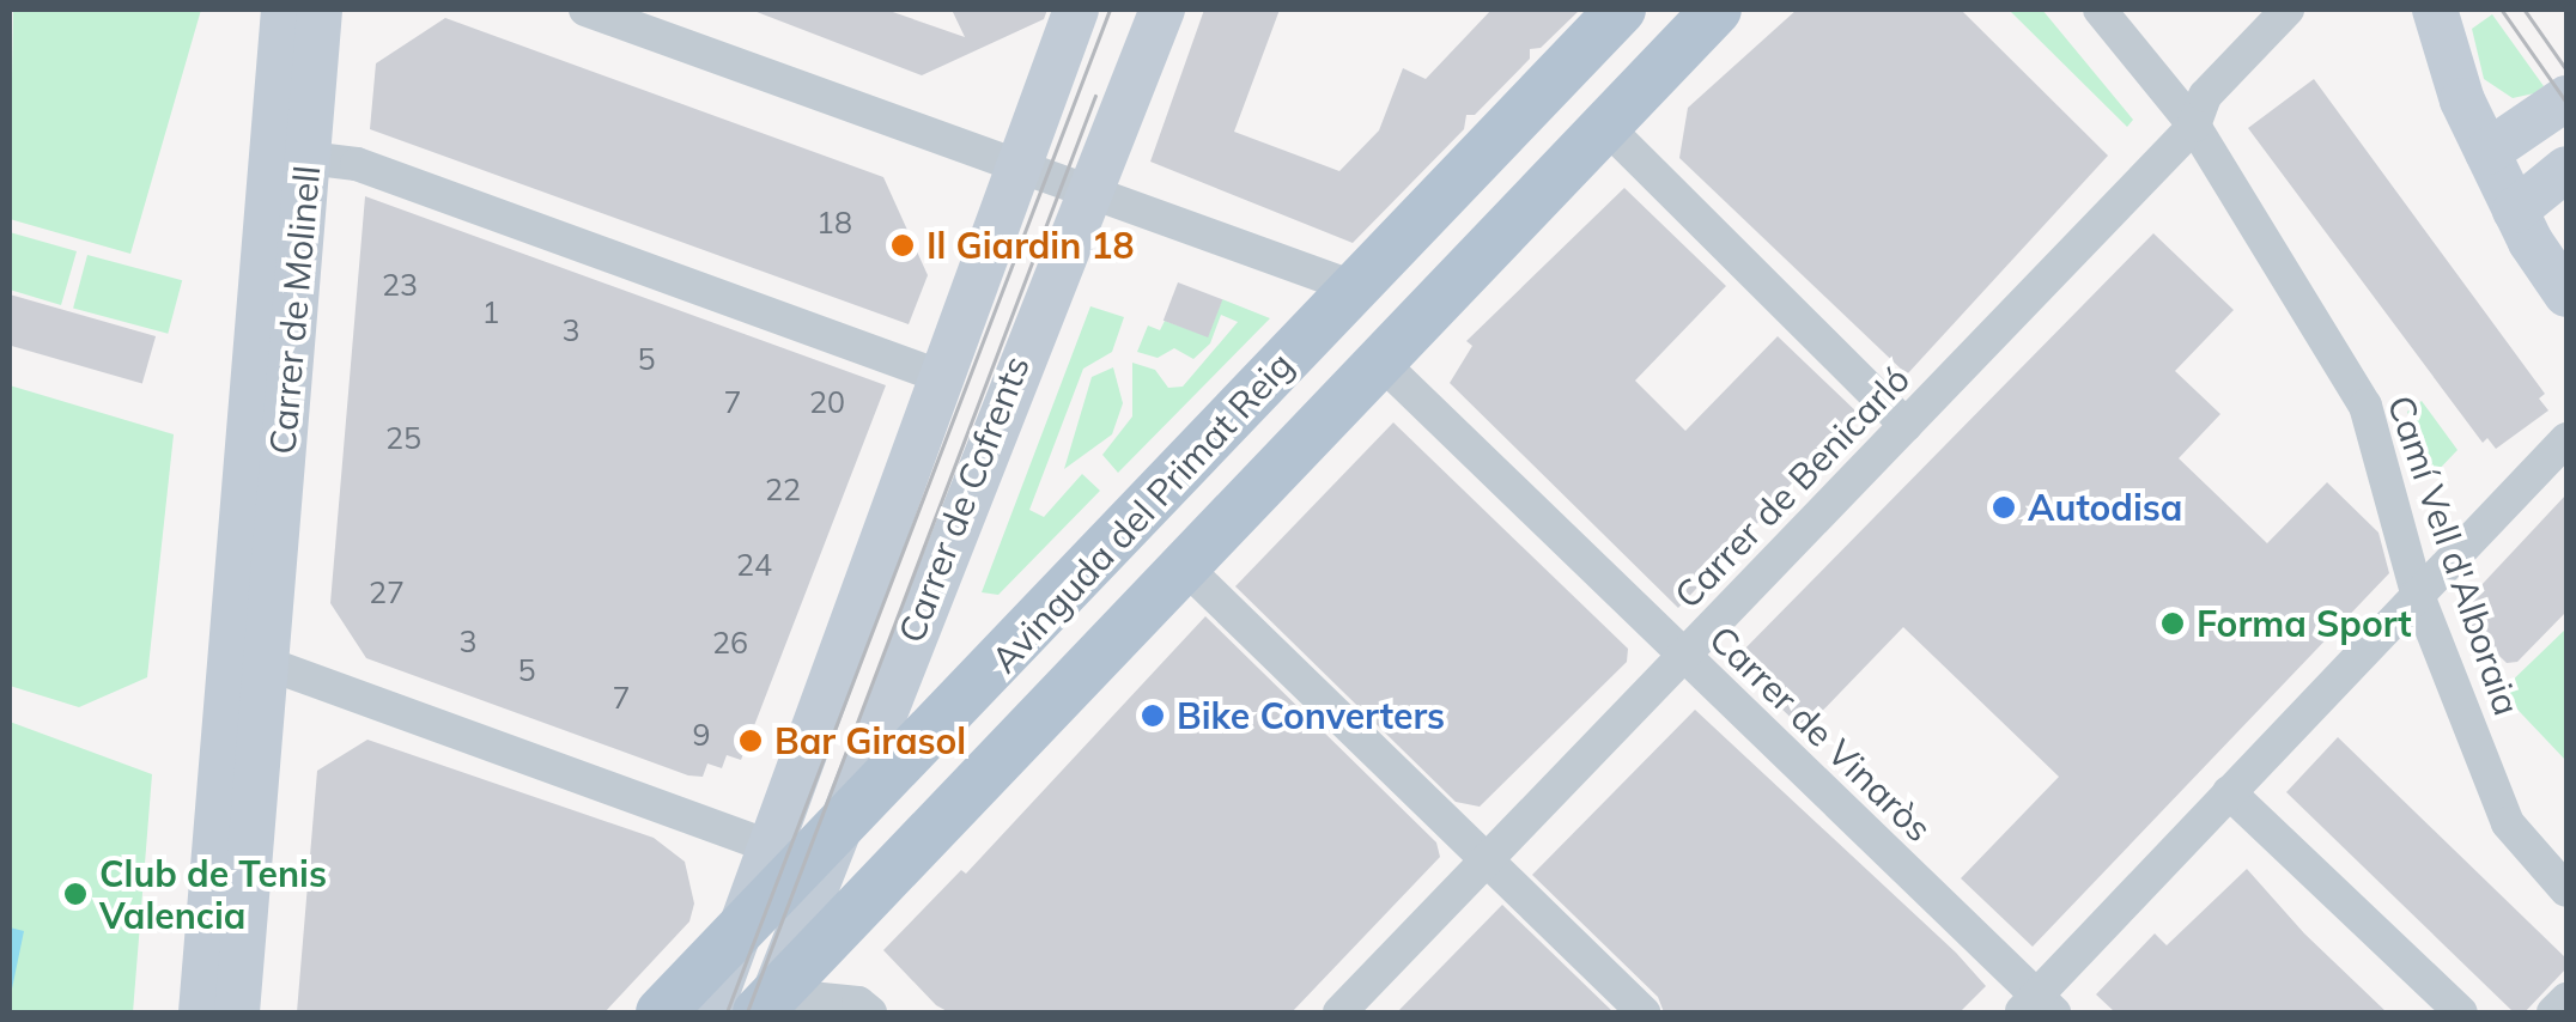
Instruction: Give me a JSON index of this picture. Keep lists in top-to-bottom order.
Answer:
{
  "streets": {
    "main road": ["Avinguda del Primat Reig"],
    "street": [
      "Carrer de Molinell",
      "Carrer de Benicarló",
      "Carrer de Cofrents",
      "Camí Vell d'Alboraia",
      "Carrer de Vinaròs"
    ]
  },
  "crossings": [
    ["Carrer de Benicarló", "Camí Vell d'Alboraia"],
    ["Carrer de Benicarló", "Carrer de Vinaròs"],
    ["Carrer de Cofrents", "Avinguda del Primat Reig"],
    ["Avinguda del Primat Reig", "Carrer de Vinaròs"]
  ],
  "places": [
    "Il Giardin 18",
    "Autodisa",
    "Forma Sport",
    "Bike Converters",
    "Bar Girasol",
    "Club de Tenis Valencia"
  ],
  "house_numbers": [
    "18",
    "23",
    "1",
    "3",
    "5",
    "7",
    "20",
    "25",
    "22",
    "24",
    "27",
    "3",
    "26",
    "5",
    "7",
    "9"
  ]
}
